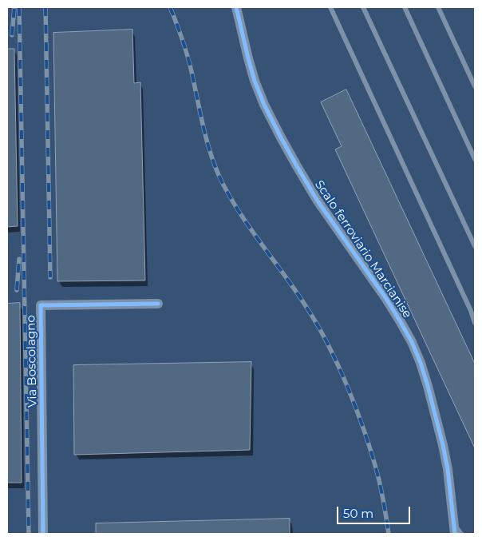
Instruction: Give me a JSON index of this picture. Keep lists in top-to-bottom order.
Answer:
{
  "streets": {
    "street": ["Scalo ferroviario Marcianise", "Via Boscolagno"]
  },
  "scale_bar": "50 m"
}
